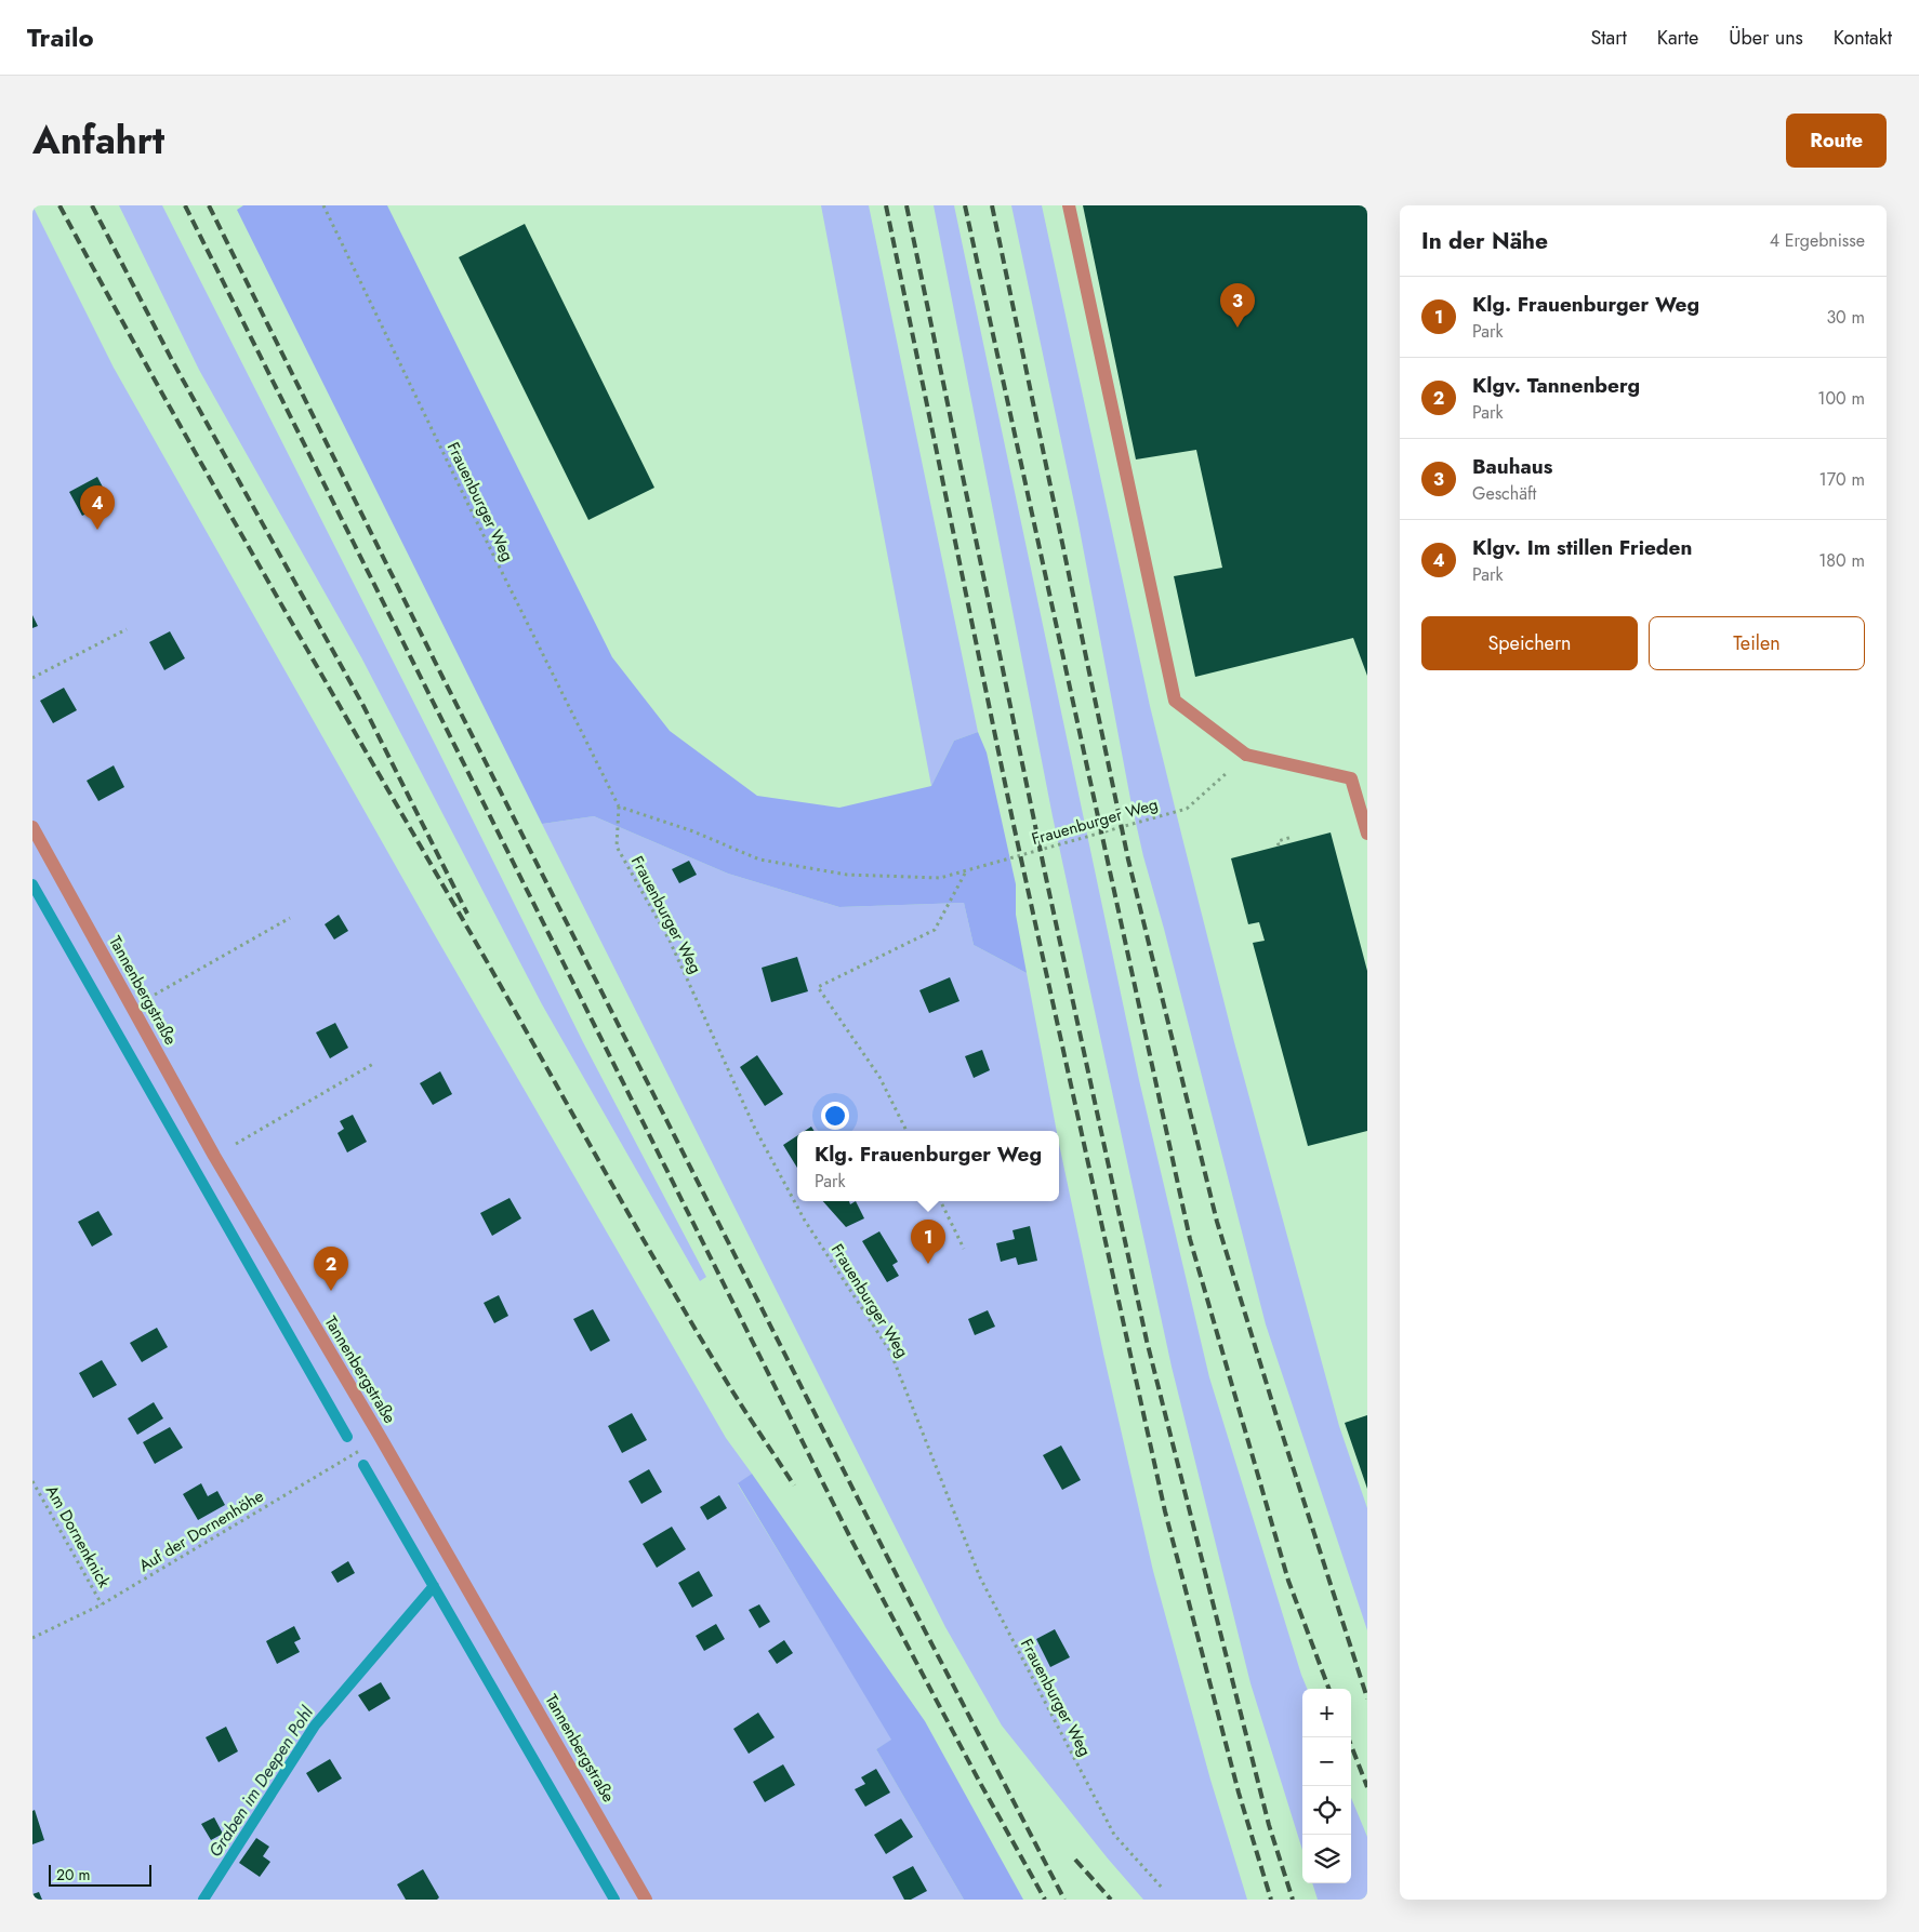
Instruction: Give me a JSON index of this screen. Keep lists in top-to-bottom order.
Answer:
{
  "streets": {
    "street": ["Tannenbergstraße"],
    "path": ["Frauenburger Weg", "Auf der Dornenhöhe", "Am Dornenknick"]
  },
  "crossings": [
    ["Tannenbergstraße", "Auf der Dornenhöhe"],
    ["Auf der Dornenhöhe", "Am Dornenknick"]
  ],
  "water": ["Graben im Deepen Pohl"],
  "scale_bar": "20 m",
  "page": {
    "header": "Trailo",
    "nav": [
      "Start",
      "Karte",
      "Über uns",
      "Kontakt"
    ],
    "title": "Anfahrt",
    "buttons": [
      "Route",
      ["Speichern", "Teilen"]
    ],
    "heading": ["In der Nähe", "4 Ergebnisse"],
    "list": [
      {
        "mark": "1",
        "name": "Klg. Frauenburger Weg",
        "note": "Park",
        "value": "30 m"
      },
      {
        "mark": "2",
        "name": "Klgv. Tannenberg",
        "note": "Park",
        "value": "100 m"
      },
      {
        "mark": "3",
        "name": "Bauhaus",
        "note": "Geschäft",
        "value": "170 m"
      },
      {
        "mark": "4",
        "name": "Klgv. Im stillen Frieden",
        "note": "Park",
        "value": "180 m"
      }
    ],
    "pins": [
      "3",
      "4",
      "1",
      "2"
    ],
    "popup": ["Klg. Frauenburger Weg", "Park"],
    "map_buttons": ["+", "−"],
    "scale": "20 m"
  }
}
